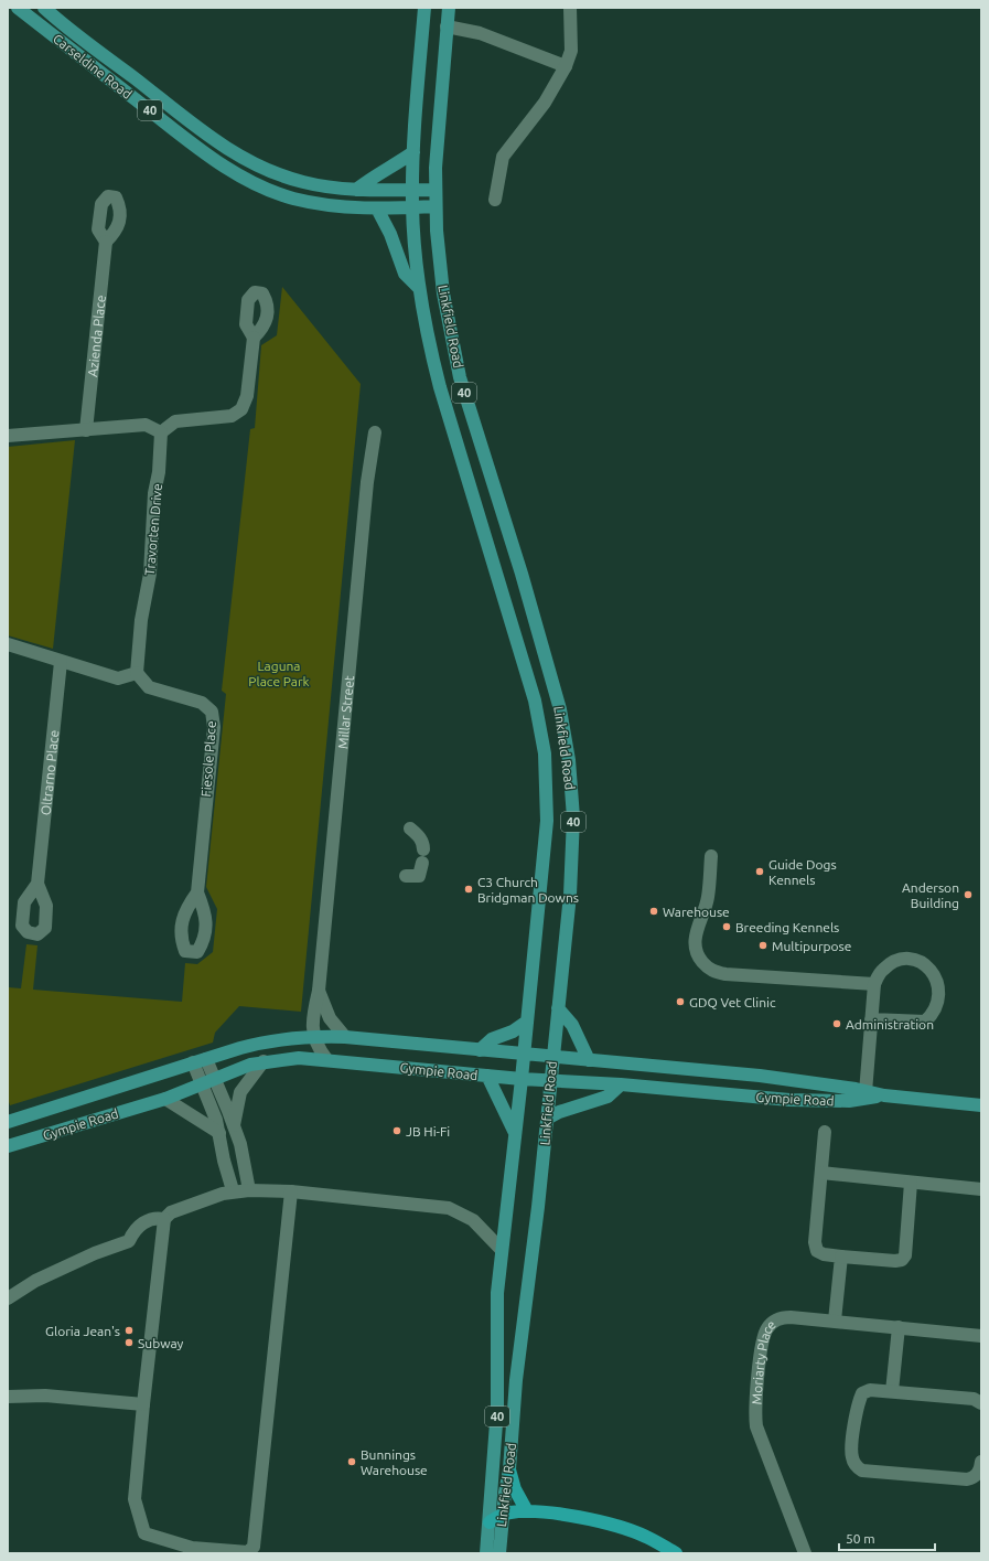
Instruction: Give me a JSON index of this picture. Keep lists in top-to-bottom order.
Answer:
{
  "streets": {
    "main road": [
      "Carseldine Road",
      "40",
      "Linkfield Road",
      "Gympie Road"
    ],
    "street": [
      "Azienda Place",
      "Travorten Drive",
      "Millar Street",
      "Fiesole Place",
      "Oltrarno Place",
      "Moriarty Place"
    ]
  },
  "crossings": [
    ["Carseldine Road", "Linkfield Road"],
    ["Linkfield Road", "Gympie Road"],
    ["Travorten Drive", "Fiesole Place"],
    ["Millar Street", "Gympie Road"]
  ],
  "parks": ["Laguna Place Park"],
  "places": [
    "Guide Dogs Kennels",
    "C3 Church Bridgman Downs",
    "Anderson Building",
    "Warehouse",
    "Breeding Kennels",
    "Multipurpose",
    "GDQ Vet Clinic",
    "Administration",
    "JB Hi-Fi",
    "Gloria Jean's",
    "Subway",
    "Bunnings Warehouse"
  ],
  "scale_bar": "50 m"
}
